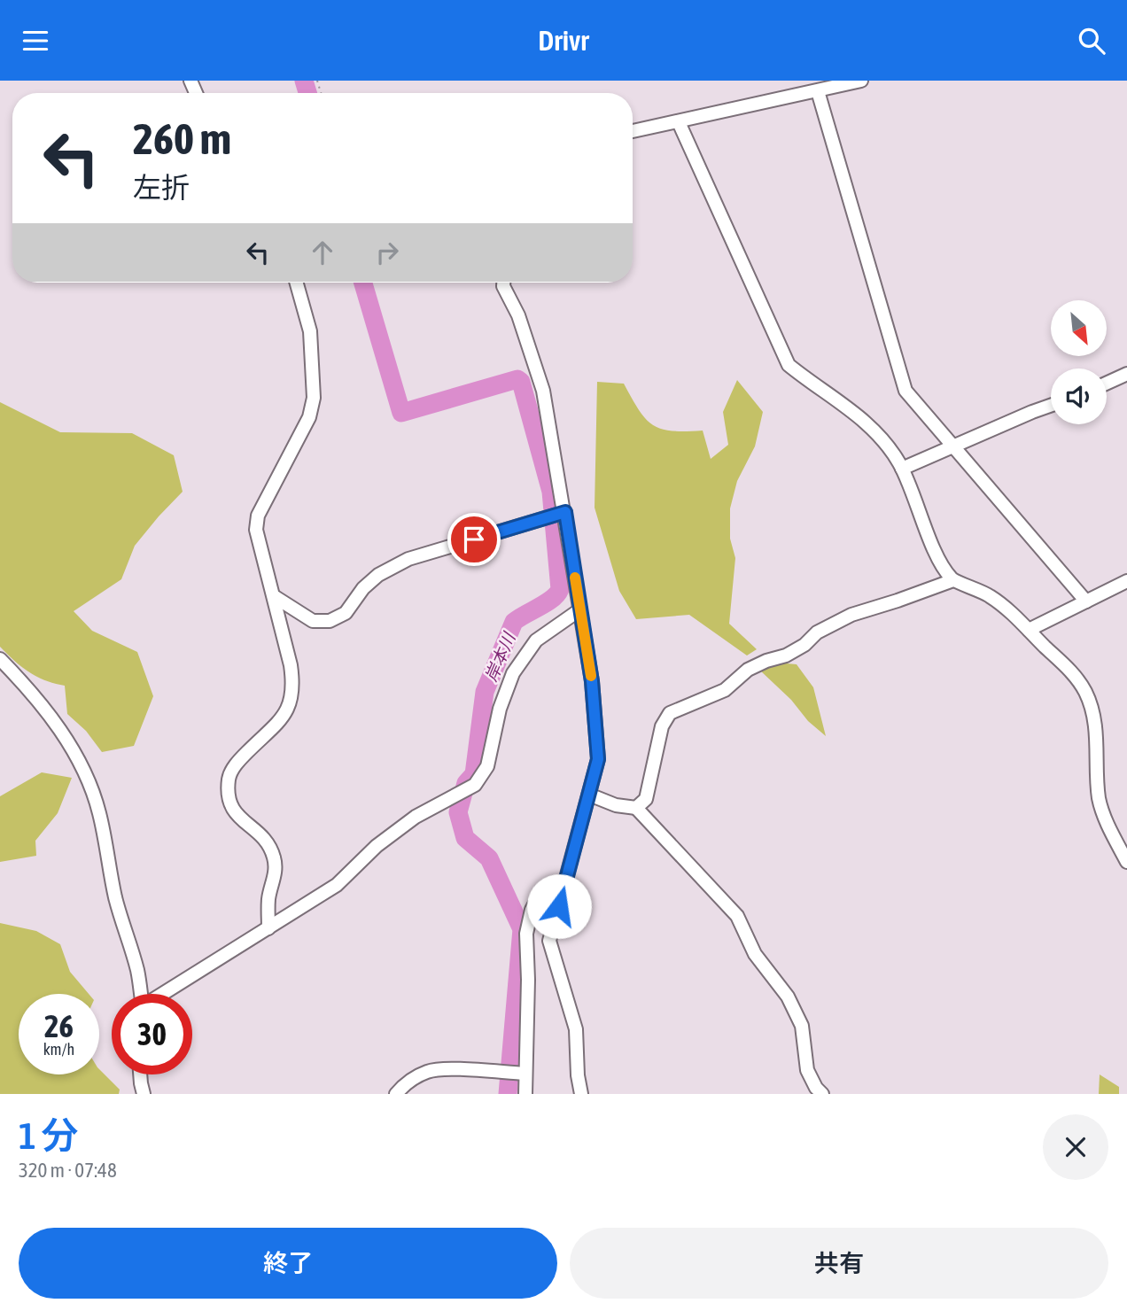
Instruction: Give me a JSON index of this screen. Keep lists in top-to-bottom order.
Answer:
{
  "water": ["岸本川"],
  "north": "bottom right",
  "page": {
    "header": "Drivr",
    "turn": ["260 m", "左折"],
    "speed": "26 km/h",
    "limit": "30",
    "heading": ["1 分", "320 m · 07:48"],
    "buttons": ["終了", "共有"]
  }
}
